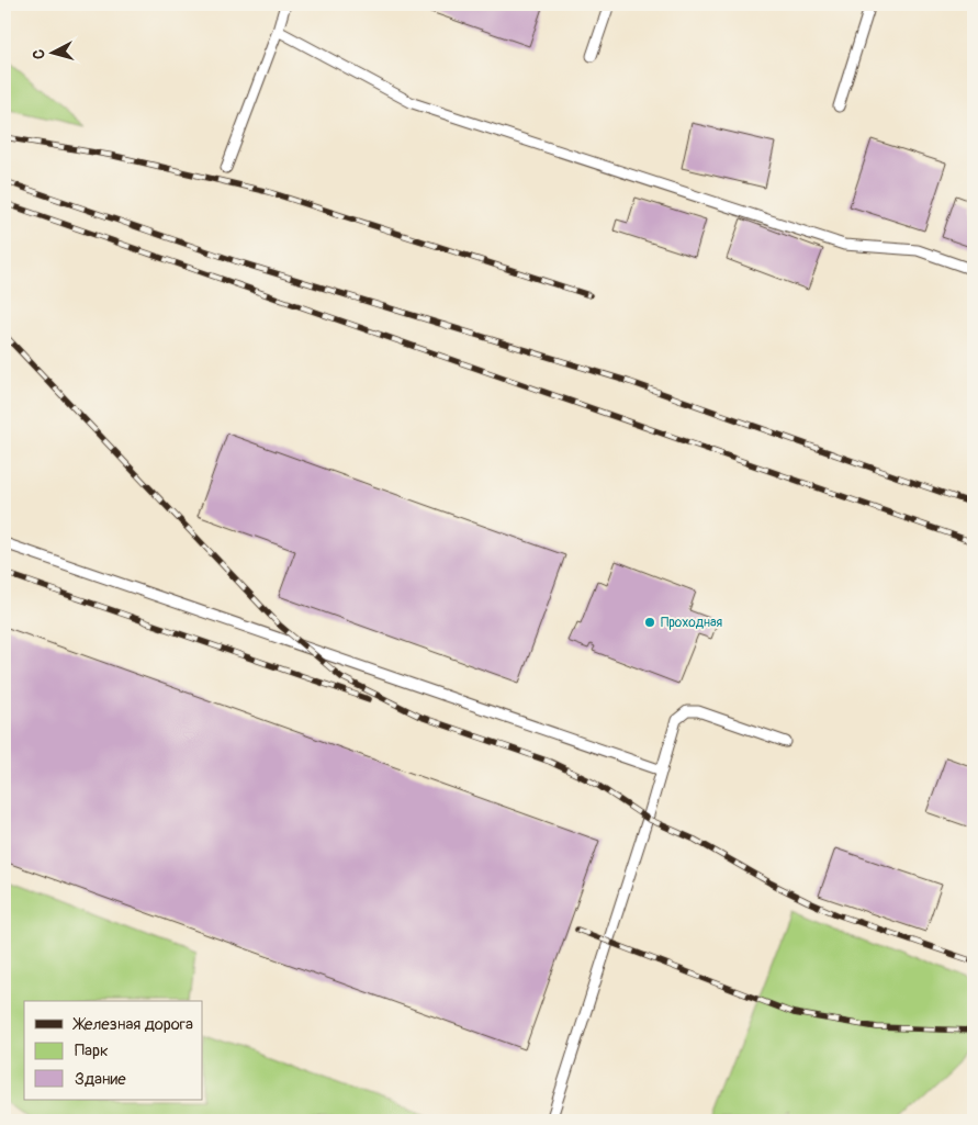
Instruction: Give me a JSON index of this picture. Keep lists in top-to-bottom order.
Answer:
{
  "places": ["Проходная"],
  "legend": ["Железная дорога", "Парк", "Здание"],
  "north": "left"
}
